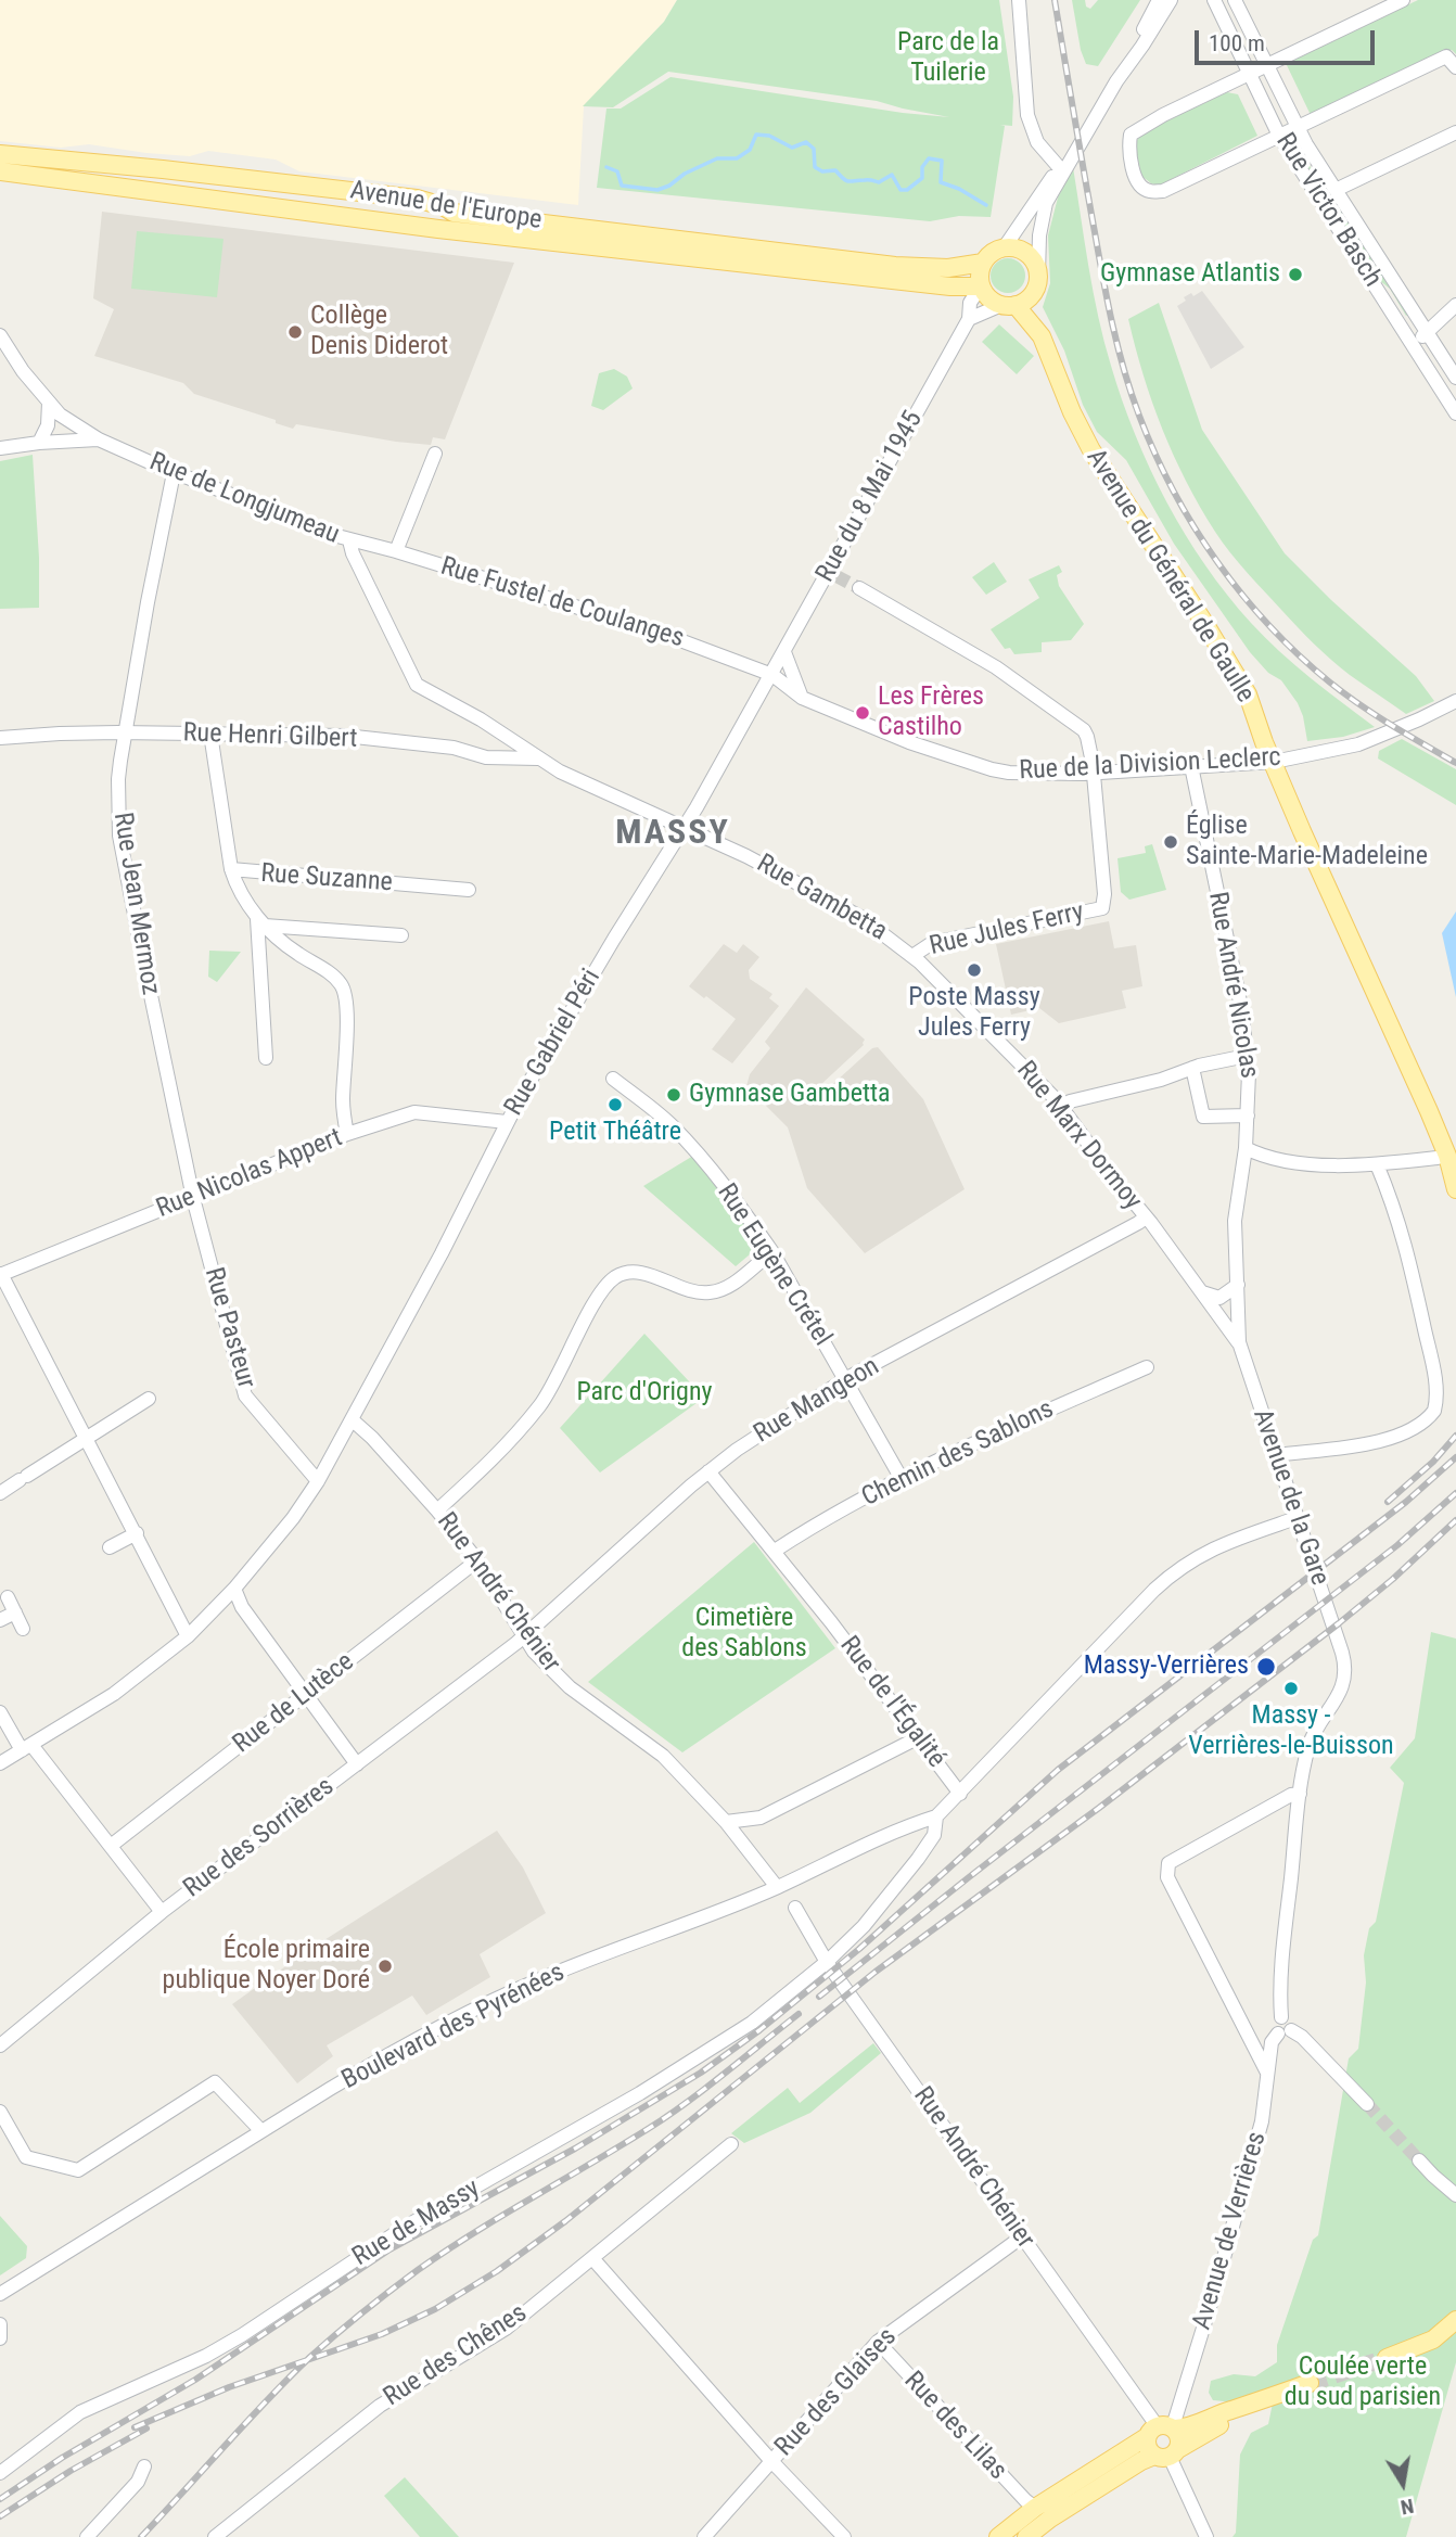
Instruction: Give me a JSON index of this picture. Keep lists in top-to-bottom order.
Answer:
{
  "streets": {
    "main road": ["Avenue de l'Europe", "Avenue du Général de Gaulle"],
    "street": [
      "Rue Victor Basch",
      "Rue du 8 Mai 1945",
      "Rue de Longjumeau",
      "Rue Fustel de Coulanges",
      "Rue Henri Gilbert",
      "Rue de la Division Leclerc",
      "Rue Suzanne",
      "Rue Gambetta",
      "Rue Jean Mermoz",
      "Rue Jules Ferry",
      "Rue André Nicolas",
      "Rue Gabriel Péri",
      "Rue Marx Dormoy",
      "Rue Nicolas Appert",
      "Rue Eugène Crétel",
      "Rue Pasteur",
      "Rue Mangeon",
      "Chemin des Sablons",
      "Avenue de la Gare",
      "Rue André Chénier",
      "Rue de l'Égalité",
      "Rue de Lutèce",
      "Rue des Sorrières",
      "Boulevard des Pyrénées",
      "Rue de Massy",
      "Avenue de Verrières",
      "Rue des Chênes",
      "Rue des Glaises",
      "Rue des Lilas"
    ]
  },
  "crossings": [
    ["Avenue de l'Europe", "Rue du 8 Mai 1945"],
    ["Avenue de l'Europe", "Avenue du Général de Gaulle"],
    ["Rue du 8 Mai 1945", "Avenue du Général de Gaulle"],
    ["Rue du 8 Mai 1945", "Rue Fustel de Coulanges"],
    ["Rue du 8 Mai 1945", "Rue de la Division Leclerc"],
    ["Rue du 8 Mai 1945", "Rue Gabriel Péri"],
    ["Rue de Longjumeau", "Rue Fustel de Coulanges"],
    ["Rue de Longjumeau", "Rue Henri Gilbert"],
    ["Rue de Longjumeau", "Rue Gambetta"],
    ["Rue de Longjumeau", "Rue Jean Mermoz"],
    ["Rue de Longjumeau", "Rue Gabriel Péri"],
    ["Avenue du Général de Gaulle", "Rue de la Division Leclerc"],
    ["Rue Fustel de Coulanges", "Rue de la Division Leclerc"],
    ["Rue Fustel de Coulanges", "Rue Gabriel Péri"],
    ["Rue Henri Gilbert", "Rue Suzanne"],
    ["Rue Henri Gilbert", "Rue Jean Mermoz"],
    ["Rue de la Division Leclerc", "Rue Jules Ferry"],
    ["Rue de la Division Leclerc", "Rue André Nicolas"],
    ["Rue de la Division Leclerc", "Rue Gabriel Péri"],
    ["Rue Gambetta", "Rue Jules Ferry"],
    ["Rue Gambetta", "Rue Gabriel Péri"],
    ["Rue Gambetta", "Rue Marx Dormoy"],
    ["Rue Jean Mermoz", "Rue Nicolas Appert"],
    ["Rue Jean Mermoz", "Rue Pasteur"],
    ["Rue Jules Ferry", "Rue Marx Dormoy"],
    ["Rue André Nicolas", "Rue Marx Dormoy"],
    ["Rue André Nicolas", "Avenue de la Gare"],
    ["Rue Gabriel Péri", "Rue Nicolas Appert"],
    ["Rue Gabriel Péri", "Rue Pasteur"],
    ["Rue Gabriel Péri", "Rue André Chénier"],
    ["Rue Marx Dormoy", "Rue Mangeon"],
    ["Rue Marx Dormoy", "Avenue de la Gare"],
    ["Rue Nicolas Appert", "Rue Pasteur"],
    ["Rue Eugène Crétel", "Rue Mangeon"],
    ["Rue Eugène Crétel", "Chemin des Sablons"],
    ["Rue Mangeon", "Rue André Chénier"],
    ["Rue Mangeon", "Rue de l'Égalité"],
    ["Rue Mangeon", "Rue des Sorrières"],
    ["Chemin des Sablons", "Rue de l'Égalité"],
    ["Rue André Chénier", "Rue de Lutèce"],
    ["Rue André Chénier", "Rue des Sorrières"],
    ["Rue André Chénier", "Boulevard des Pyrénées"],
    ["Rue André Chénier", "Rue de Massy"],
    ["Rue André Chénier", "Avenue de Verrières"],
    ["Rue André Chénier", "Rue des Glaises"],
    ["Boulevard des Pyrénées", "Rue de Massy"],
    ["Rue des Glaises", "Rue des Lilas"]
  ],
  "districts": ["MASSY"],
  "parks": [
    "Parc de la Tuilerie",
    "Parc d'Origny",
    "Cimetière des Sablons",
    "Coulée verte du sud parisien"
  ],
  "places": [
    "Gymnase Atlantis",
    "Collège Denis Diderot",
    "Les Frères Castilho",
    "Église Sainte-Marie-Madeleine",
    "Poste Massy Jules Ferry",
    "Gymnase Gambetta",
    "Petit Théâtre",
    "Massy-Verrières",
    "Massy - Verrières-le-Buisson",
    "École primaire publique Noyer Doré"
  ],
  "scale_bar": "100 m",
  "north": "bottom"
}
